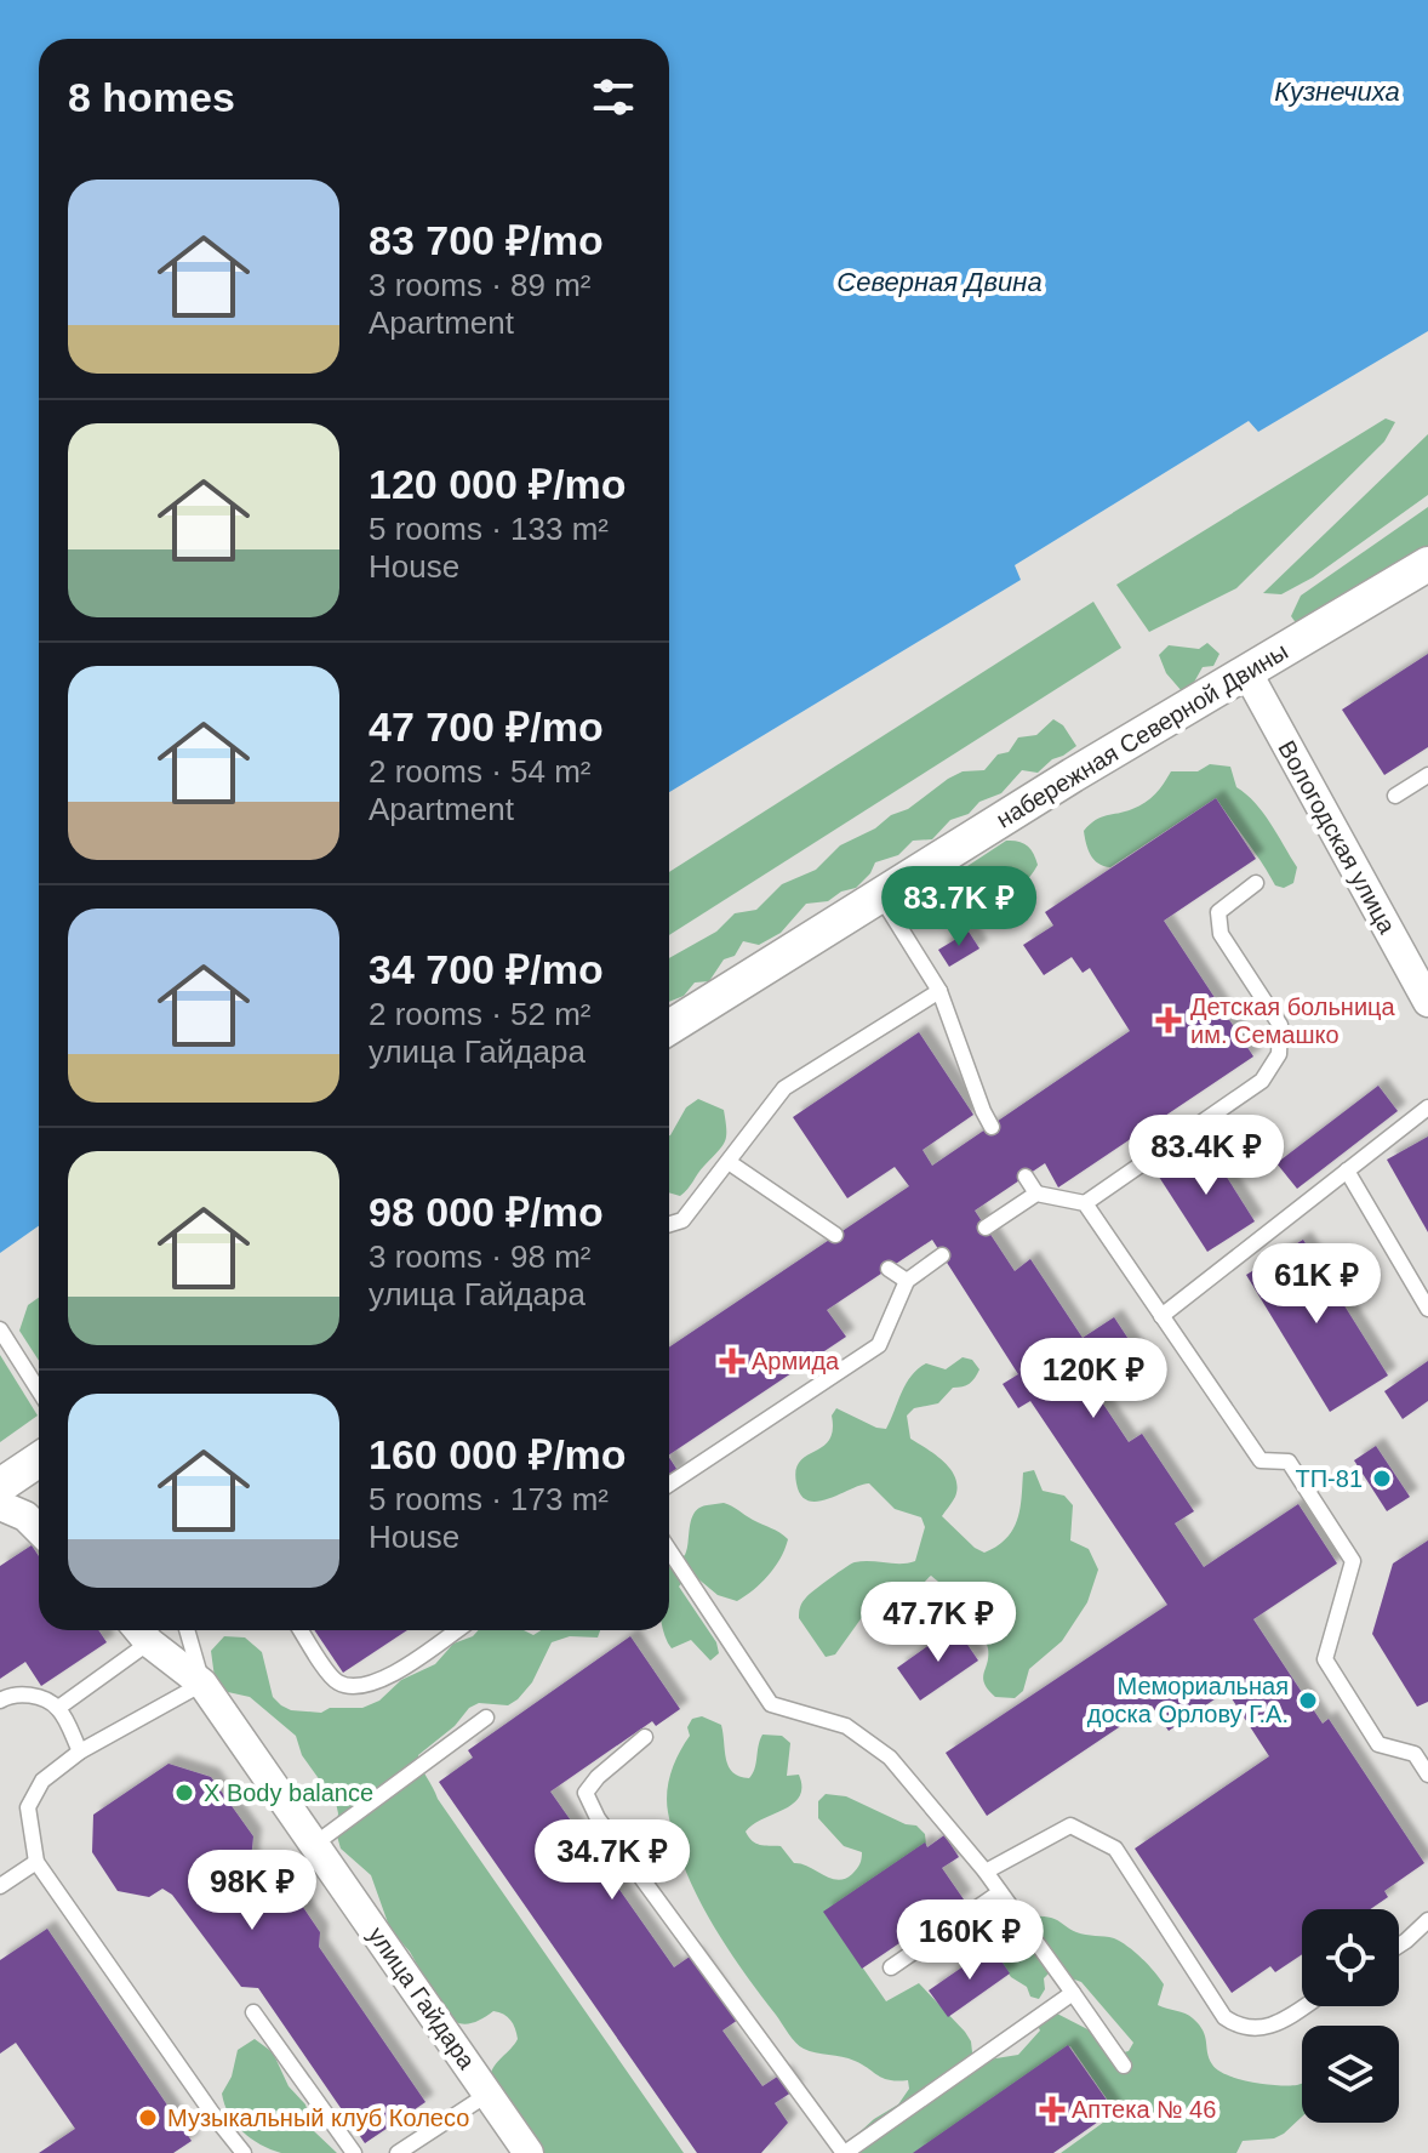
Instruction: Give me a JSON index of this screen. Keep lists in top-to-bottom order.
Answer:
{
  "streets": {
    "street": ["набережная Северной Двины", "Вологодская улица", "улица Гайдара"]
  },
  "crossings": [
    ["набережная Северной Двины", "Вологодская улица"]
  ],
  "water": ["Кузнечиха", "Северная Двина"],
  "places": {
    "health": ["Детская больница им. Семашко", "Армида", "Аптека № 46"],
    "other": [
      "ТП-81",
      "Мемориальная доска Орлову Г.А.",
      "X Body balance",
      "Музыкальный клуб Колесо"
    ]
  },
  "page": {
    "heading": "8 homes",
    "list": [
      {
        "name": "83 700 ₽/mo",
        "note": "3 rooms · 89 m² · Apartment"
      },
      {
        "name": "120 000 ₽/mo",
        "note": "5 rooms · 133 m² · House"
      },
      {
        "name": "47 700 ₽/mo",
        "note": "2 rooms · 54 m² · Apartment"
      },
      {
        "name": "34 700 ₽/mo",
        "note": "2 rooms · 52 m² · улица Гайдара"
      },
      {
        "name": "98 000 ₽/mo",
        "note": "3 rooms · 98 m² · улица Гайдара"
      },
      {
        "name": "160 000 ₽/mo",
        "note": "5 rooms · 173 m² · House"
      }
    ],
    "price": [
      "83.7K ₽",
      "83.4K ₽",
      "61K ₽",
      "120K ₽",
      "47.7K ₽",
      "34.7K ₽",
      "98K ₽",
      "160K ₽"
    ]
  }
}
